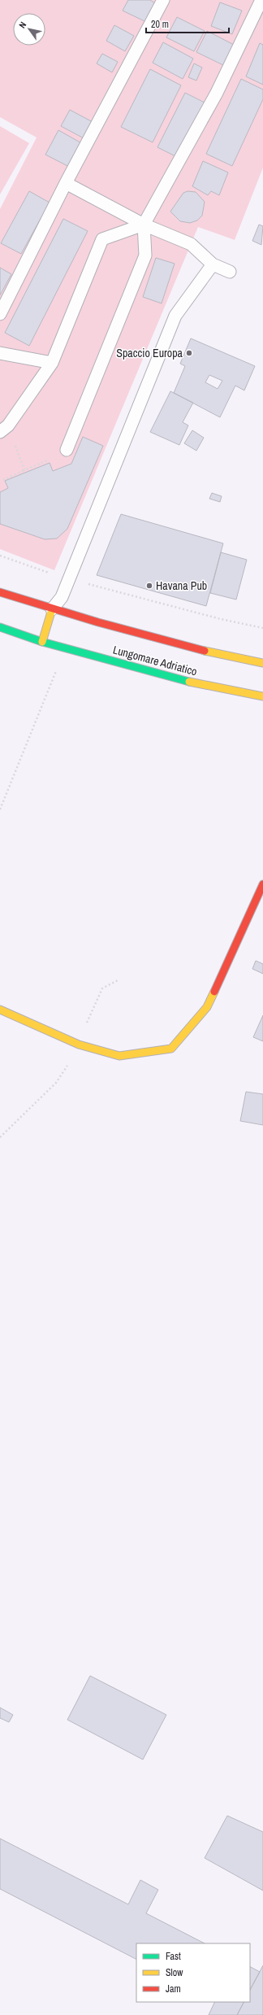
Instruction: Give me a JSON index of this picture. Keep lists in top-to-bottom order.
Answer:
{
  "streets": {
    "street": ["Lungomare Adriatico"]
  },
  "places": ["Spaccio Europa", "Havana Pub"],
  "legend": ["Fast", "Slow", "Jam"],
  "scale_bar": "20 m",
  "north": "top left"
}
